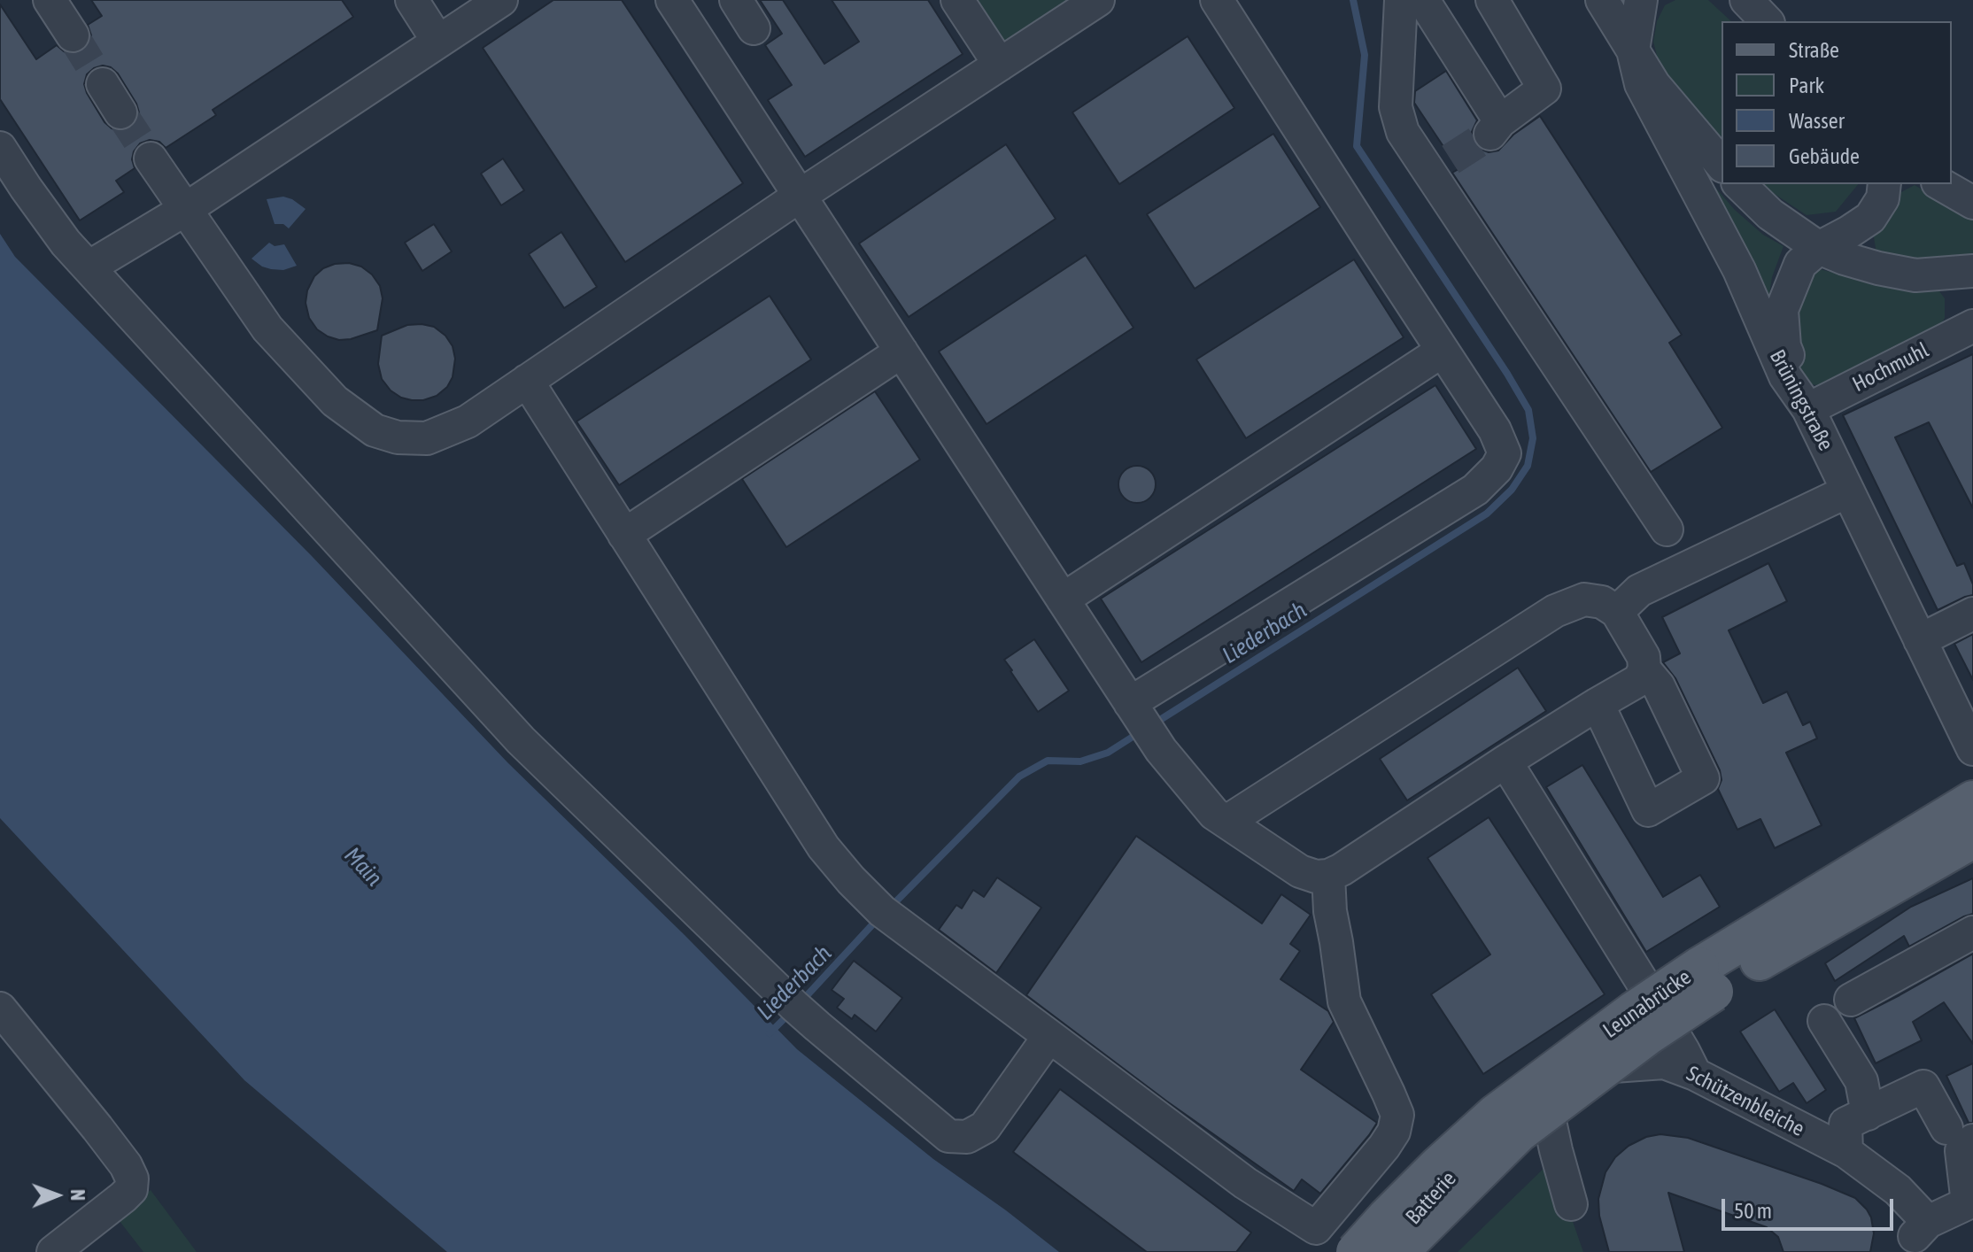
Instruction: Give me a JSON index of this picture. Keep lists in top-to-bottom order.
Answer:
{
  "streets": {
    "main road": ["Leunabrücke"],
    "street": [
      "Hochmuhl",
      "Brüningstraße",
      "Schützenbleiche",
      "Batterie"
    ]
  },
  "crossings": [
    ["Hochmuhl", "Brüningstraße"],
    ["Leunabrücke", "Batterie"],
    ["Schützenbleiche", "Batterie"]
  ],
  "water": ["Liederbach", "Main"],
  "legend": [
    "Straße",
    "Park",
    "Wasser",
    "Gebäude"
  ],
  "scale_bar": "50 m",
  "north": "right"
}
